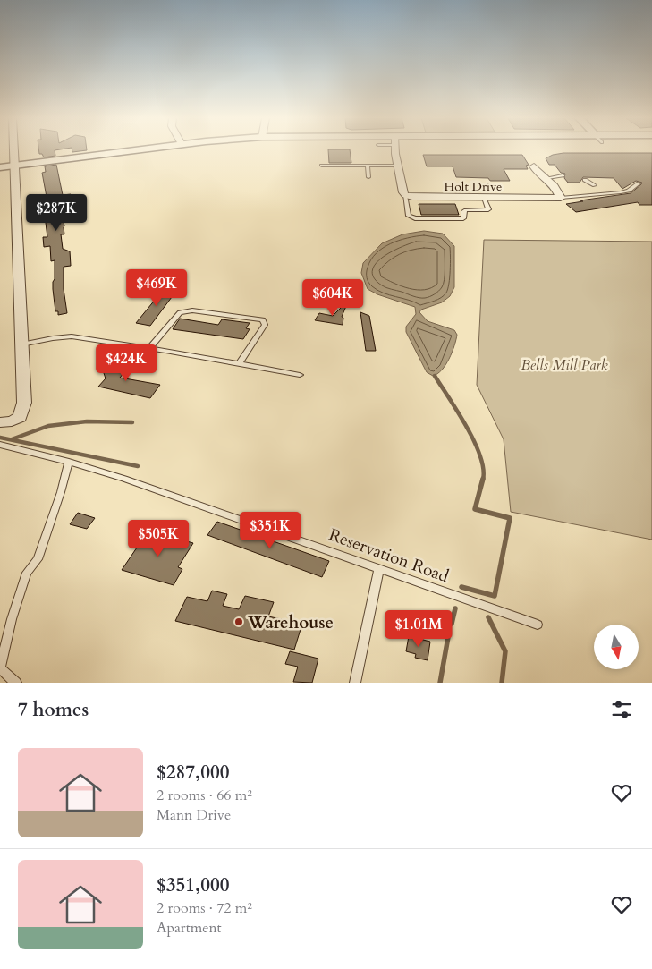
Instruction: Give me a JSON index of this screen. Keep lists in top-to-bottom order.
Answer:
{
  "streets": {
    "street": ["Holt Drive"],
    "lane": ["Reservation Road"]
  },
  "parks": ["Bells Mill Park"],
  "places": ["Warehouse"],
  "north": "bottom",
  "page": {
    "price": [
      "$287K",
      "$469K",
      "$604K",
      "$424K",
      "$351K",
      "$505K",
      "$1.01M"
    ],
    "heading": "7 homes",
    "list": [
      {
        "name": "$287,000",
        "note": "2 rooms · 66 m² · Mann Drive"
      },
      {
        "name": "$351,000",
        "note": "2 rooms · 72 m² · Apartment"
      }
    ]
  }
}
